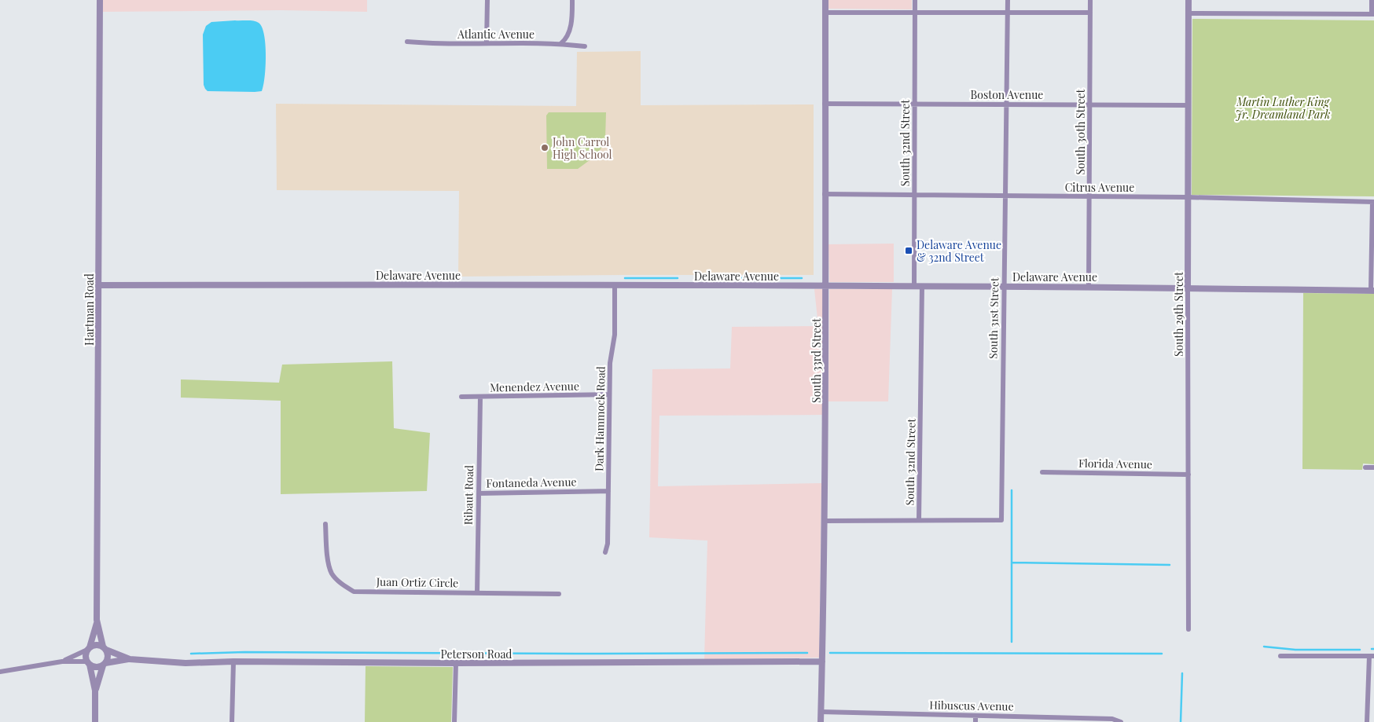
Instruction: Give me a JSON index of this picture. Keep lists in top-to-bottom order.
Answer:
{
  "streets": {
    "street": [
      "Atlantic Avenue",
      "Boston Avenue",
      "South 30th Street",
      "South 32nd Street",
      "Citrus Avenue",
      "Delaware Avenue",
      "Hartman Road",
      "South 29th Street",
      "South 31st Street",
      "South 33rd Street",
      "Menendez Avenue",
      "Dark Hammock Road",
      "Florida Avenue",
      "Fontaneda Avenue",
      "Ribaut Road",
      "Juan Ortiz Circle",
      "Peterson Road",
      "Hibuscus Avenue"
    ]
  },
  "crossings": [
    ["Boston Avenue", "South 30th Street"],
    ["Boston Avenue", "South 32nd Street"],
    ["Boston Avenue", "South 29th Street"],
    ["Boston Avenue", "South 31st Street"],
    ["Boston Avenue", "South 33rd Street"],
    ["South 30th Street", "Citrus Avenue"],
    ["South 30th Street", "Delaware Avenue"],
    ["South 32nd Street", "Citrus Avenue"],
    ["South 32nd Street", "Delaware Avenue"],
    ["South 32nd Street", "South 31st Street"],
    ["Citrus Avenue", "South 29th Street"],
    ["Citrus Avenue", "South 31st Street"],
    ["Citrus Avenue", "South 33rd Street"],
    ["Delaware Avenue", "Hartman Road"],
    ["Delaware Avenue", "South 29th Street"],
    ["Delaware Avenue", "South 31st Street"],
    ["Delaware Avenue", "South 33rd Street"],
    ["Delaware Avenue", "Dark Hammock Road"],
    ["Hartman Road", "Peterson Road"],
    ["South 29th Street", "Florida Avenue"],
    ["South 33rd Street", "Peterson Road"],
    ["South 33rd Street", "Hibuscus Avenue"],
    ["Menendez Avenue", "Dark Hammock Road"],
    ["Menendez Avenue", "Ribaut Road"],
    ["Dark Hammock Road", "Fontaneda Avenue"],
    ["Fontaneda Avenue", "Ribaut Road"],
    ["Ribaut Road", "Juan Ortiz Circle"]
  ],
  "parks": ["Martin Luther King Jr. Dreamland Park"],
  "places": {
    "other": ["John Carrol High School"],
    "transit": ["Delaware Avenue & 32nd Street"]
  }
}
